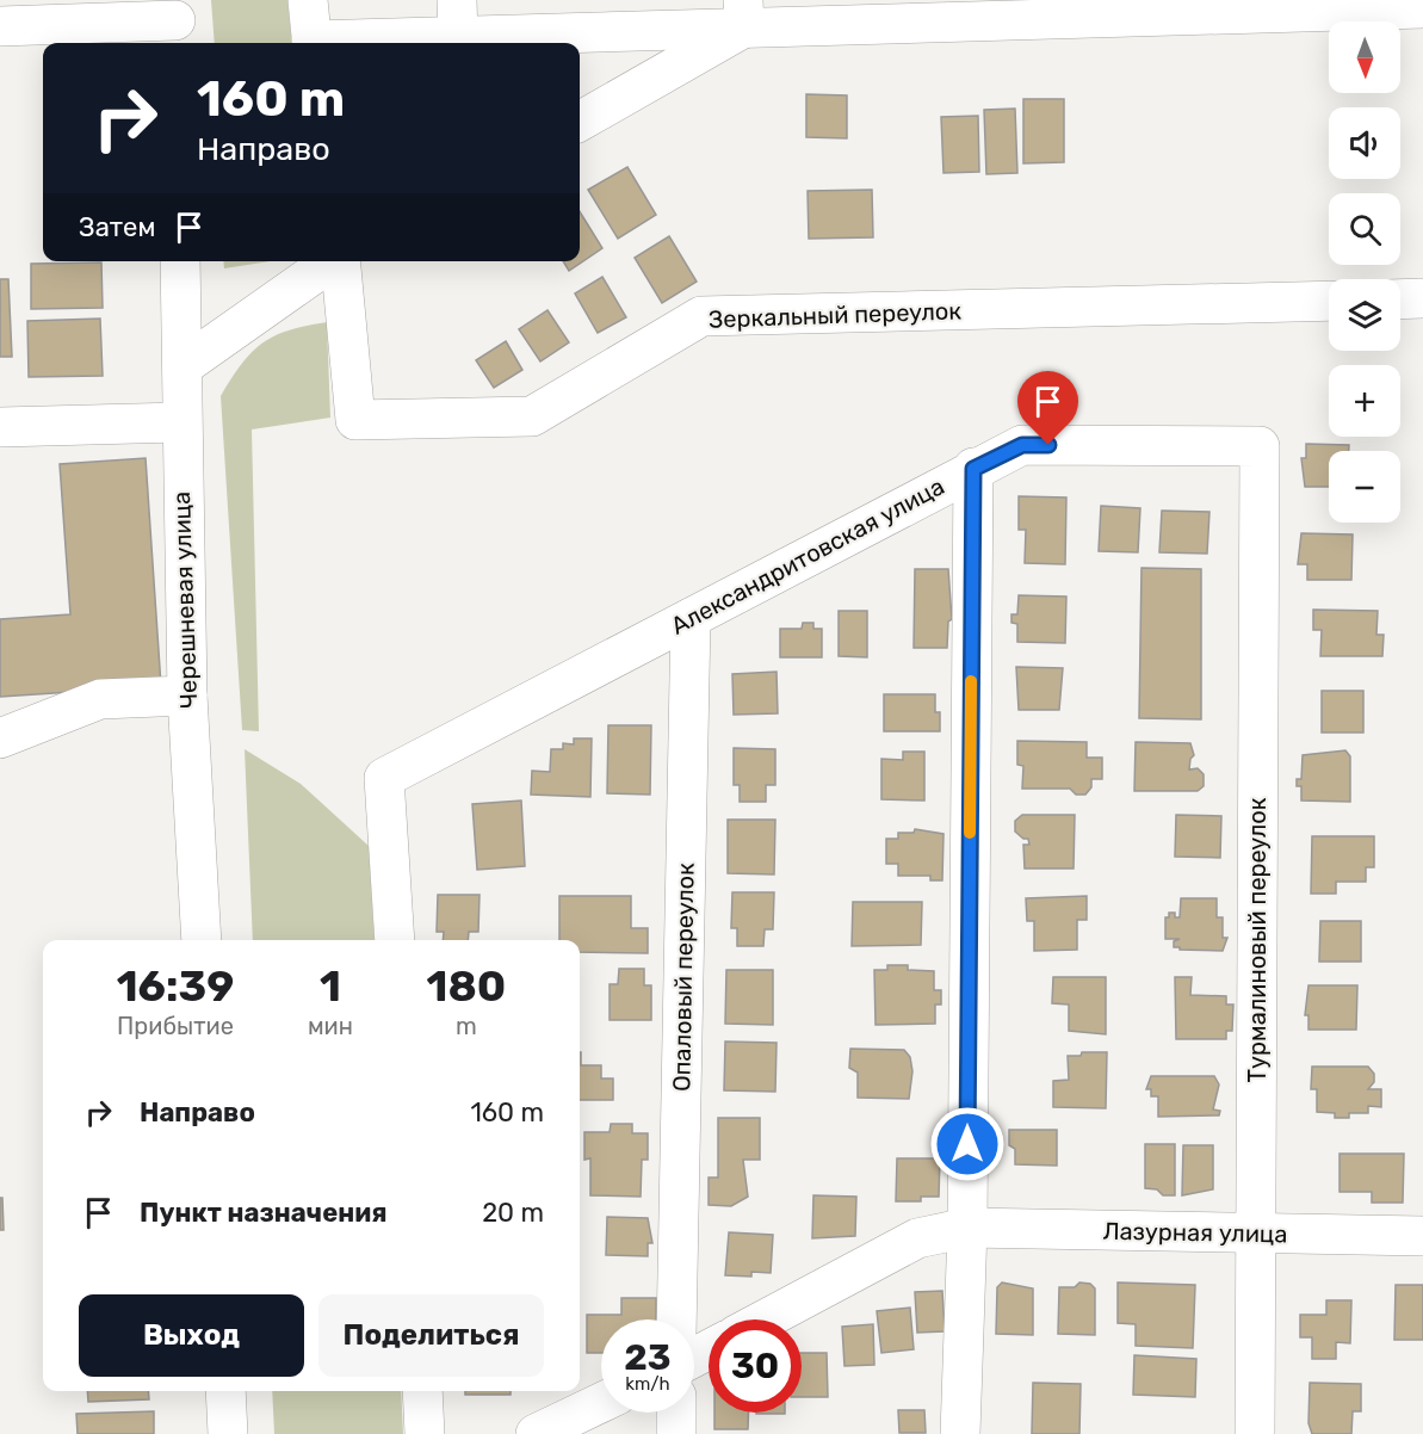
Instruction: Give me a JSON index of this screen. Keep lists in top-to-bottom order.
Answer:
{
  "streets": {
    "street": [
      "Зеркальный переулок",
      "Александритовская улица",
      "Черешневая улица",
      "Турмалиновый переулок",
      "Опаловый переулок",
      "Лазурная улица"
    ]
  },
  "crossings": [
    ["Александритовская улица", "Турмалиновый переулок"],
    ["Александритовская улица", "Опаловый переулок"],
    ["Турмалиновый переулок", "Лазурная улица"]
  ],
  "north": "bottom",
  "page": {
    "map_buttons": ["+", "−"],
    "turn": ["160 m", "Направо"],
    "then": "Затем",
    "eta": [
      "16:39",
      "Прибытие",
      "1",
      "мин",
      "180",
      "m"
    ],
    "list": [
      {
        "name": "Направо",
        "value": "160 m"
      },
      {
        "name": "Пункт назначения",
        "value": "20 m"
      }
    ],
    "buttons": ["Выход", "Поделиться"],
    "speed": "23 km/h",
    "limit": "30"
  }
}
